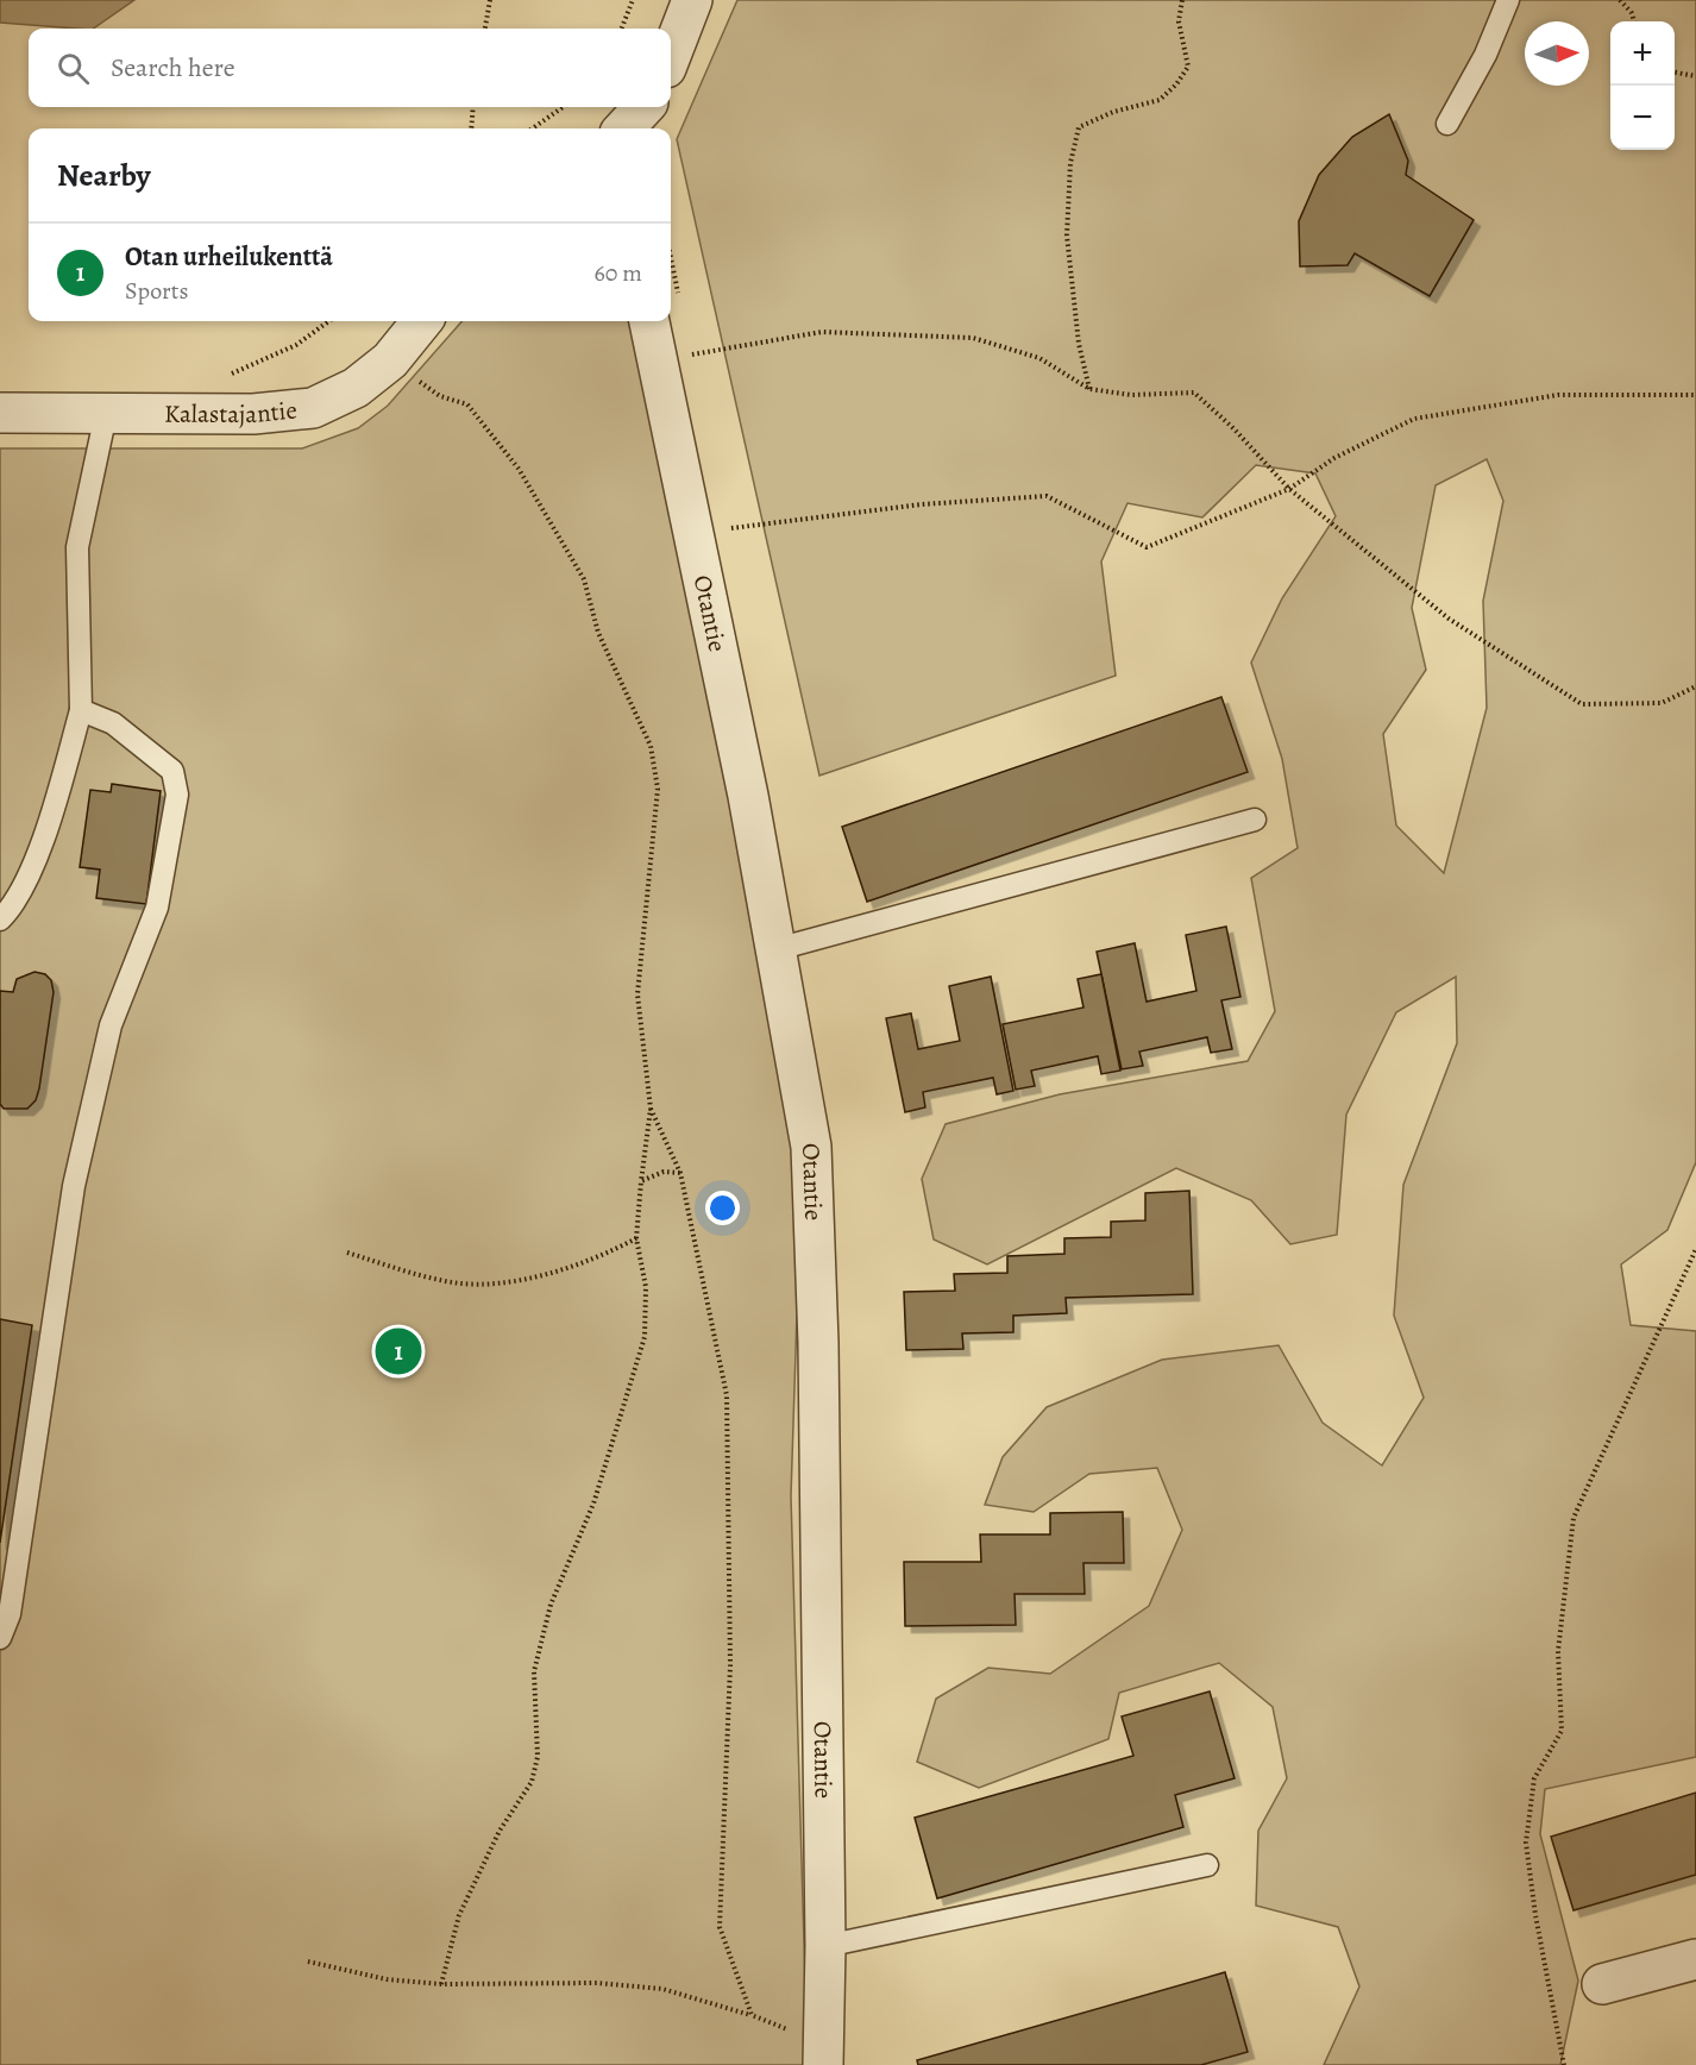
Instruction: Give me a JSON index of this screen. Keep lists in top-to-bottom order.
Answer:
{
  "streets": {
    "street": ["Kalastajantie", "Otantie"]
  },
  "north": "right",
  "page": {
    "map_buttons": ["+", "−"],
    "search": "Search here",
    "heading": "Nearby",
    "list": [
      {
        "mark": "1",
        "name": "Otan urheilukenttä",
        "note": "Sports",
        "value": "60 m"
      }
    ],
    "pins": "1"
  }
}
